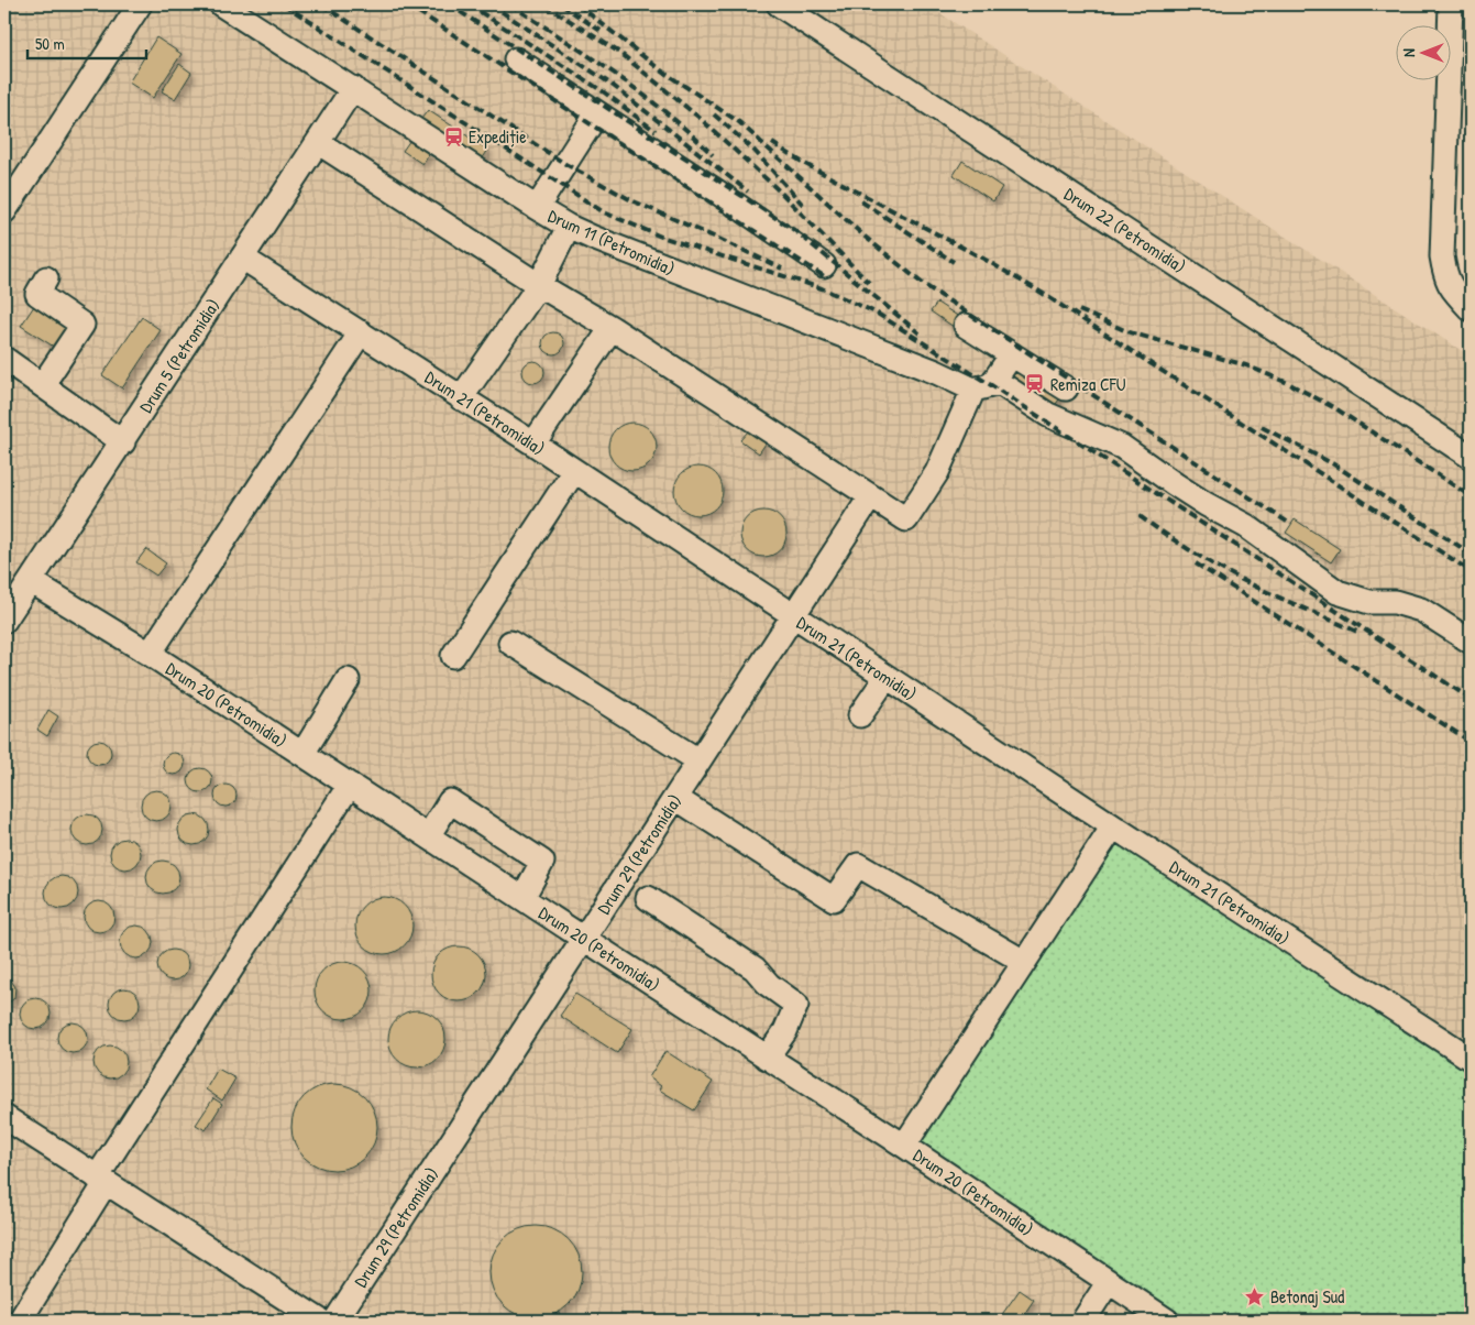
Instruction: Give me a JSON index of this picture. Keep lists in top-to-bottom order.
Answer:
{
  "streets": {
    "lane": [
      "Drum 22 (Petromidia)",
      "Drum 11 (Petromidia)",
      "Drum 5 (Petromidia)",
      "Drum 21 (Petromidia)",
      "Drum 20 (Petromidia)",
      "Drum 29 (Petromidia)"
    ]
  },
  "crossings": [
    ["Drum 11 (Petromidia)", "Drum 5 (Petromidia)"],
    ["Drum 5 (Petromidia)", "Drum 21 (Petromidia)"],
    ["Drum 5 (Petromidia)", "Drum 20 (Petromidia)"],
    ["Drum 21 (Petromidia)", "Drum 29 (Petromidia)"],
    ["Drum 20 (Petromidia)", "Drum 29 (Petromidia)"]
  ],
  "places": {
    "station": ["Expediție", "Remiza CFU"],
    "place": ["Betonaj Sud"]
  },
  "scale_bar": "50 m",
  "north": "left"
}
